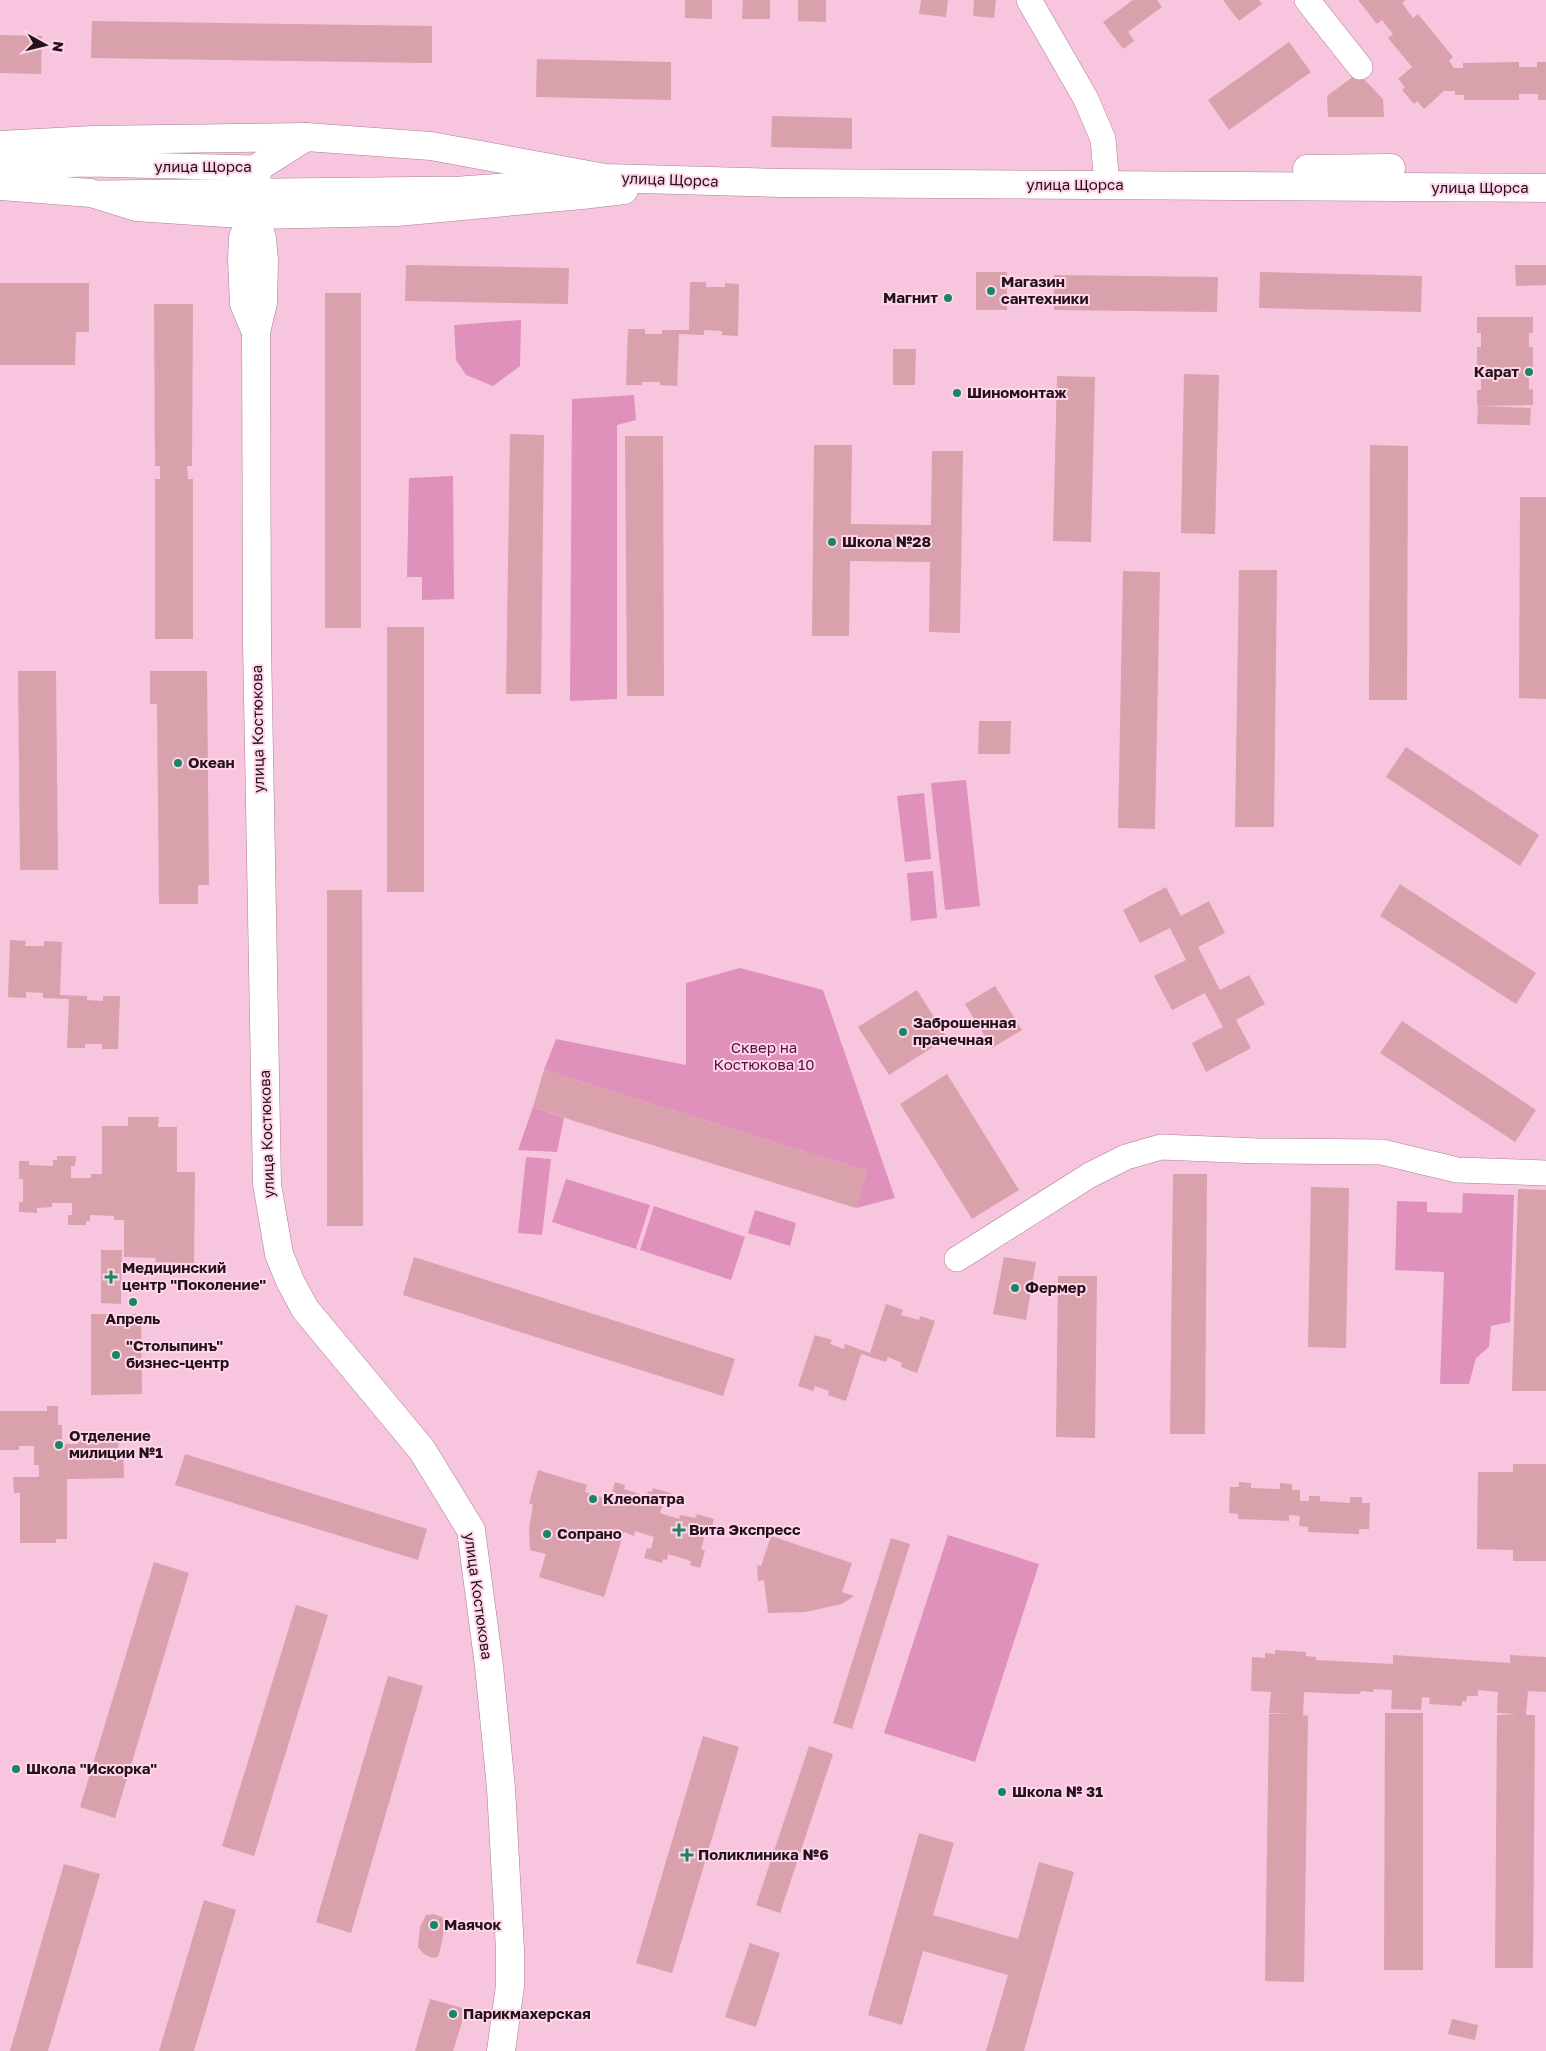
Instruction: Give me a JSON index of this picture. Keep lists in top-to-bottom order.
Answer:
{
  "streets": {
    "main road": ["улица Щорса", "улица Костюкова"]
  },
  "crossings": [
    ["улица Щорса", "улица Костюкова"]
  ],
  "parks": ["Сквер на Костюкова 10"],
  "places": {
    "other": [
      "Магазин сантехники",
      "Магнит",
      "Карат",
      "Шиномонтаж",
      "Школа №28",
      "Океан",
      "Заброшенная прачечная",
      "Фермер",
      "Апрель",
      "\"Столыпинъ\" бизнес-центр",
      "Отделение милиции №1",
      "Клеопатра",
      "Сопрано",
      "Школа \"Искорка\"",
      "Школа № 31",
      "Маячок",
      "Парикмахерская"
    ],
    "health": ["Медицинский центр \"Поколение\"", "Вита Экспресс", "Поликлиника №6"]
  },
  "north": "right"
}
